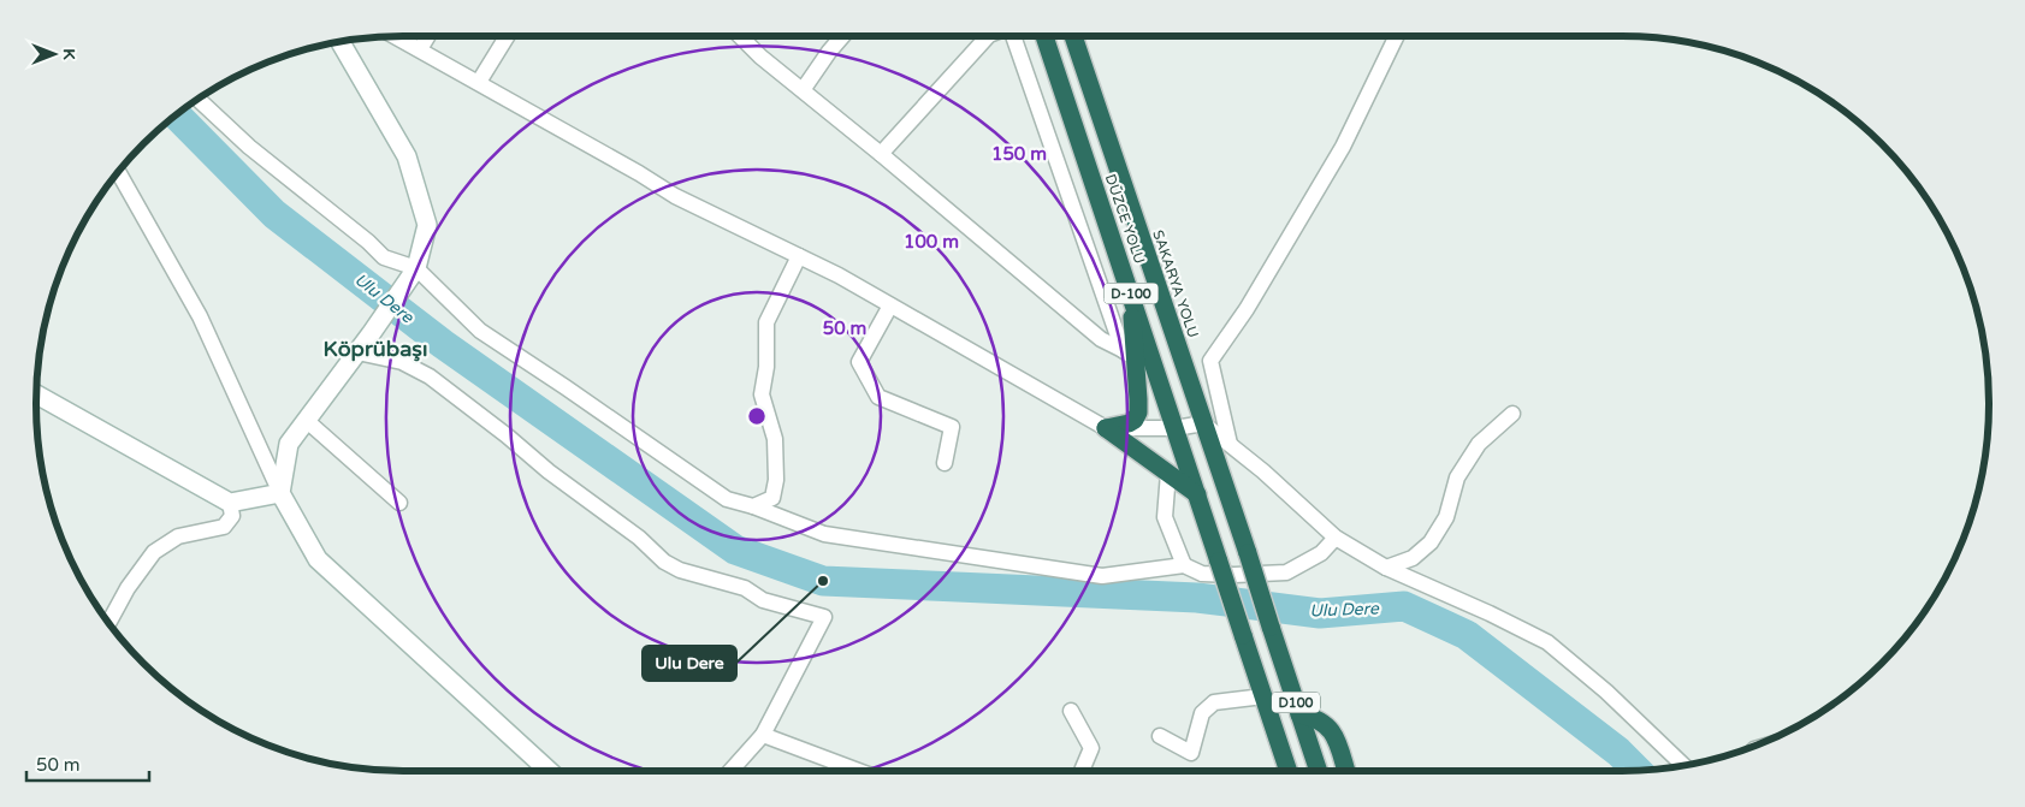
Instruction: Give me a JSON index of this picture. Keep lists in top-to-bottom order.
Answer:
{
  "streets": {
    "highway": [
      "DÜZCE YOLU",
      "SAKARYA YOLU",
      "D-100",
      "D100"
    ]
  },
  "crossings": [
    ["DÜZCE YOLU", "D100"],
    ["SAKARYA YOLU", "D100"]
  ],
  "districts": ["Köprübaşı"],
  "water": ["Ulu Dere"],
  "places": ["Ulu Dere"],
  "scale_bar": "50 m",
  "north": "right",
  "rings": ["150 m", "100 m", "50 m"]
}
